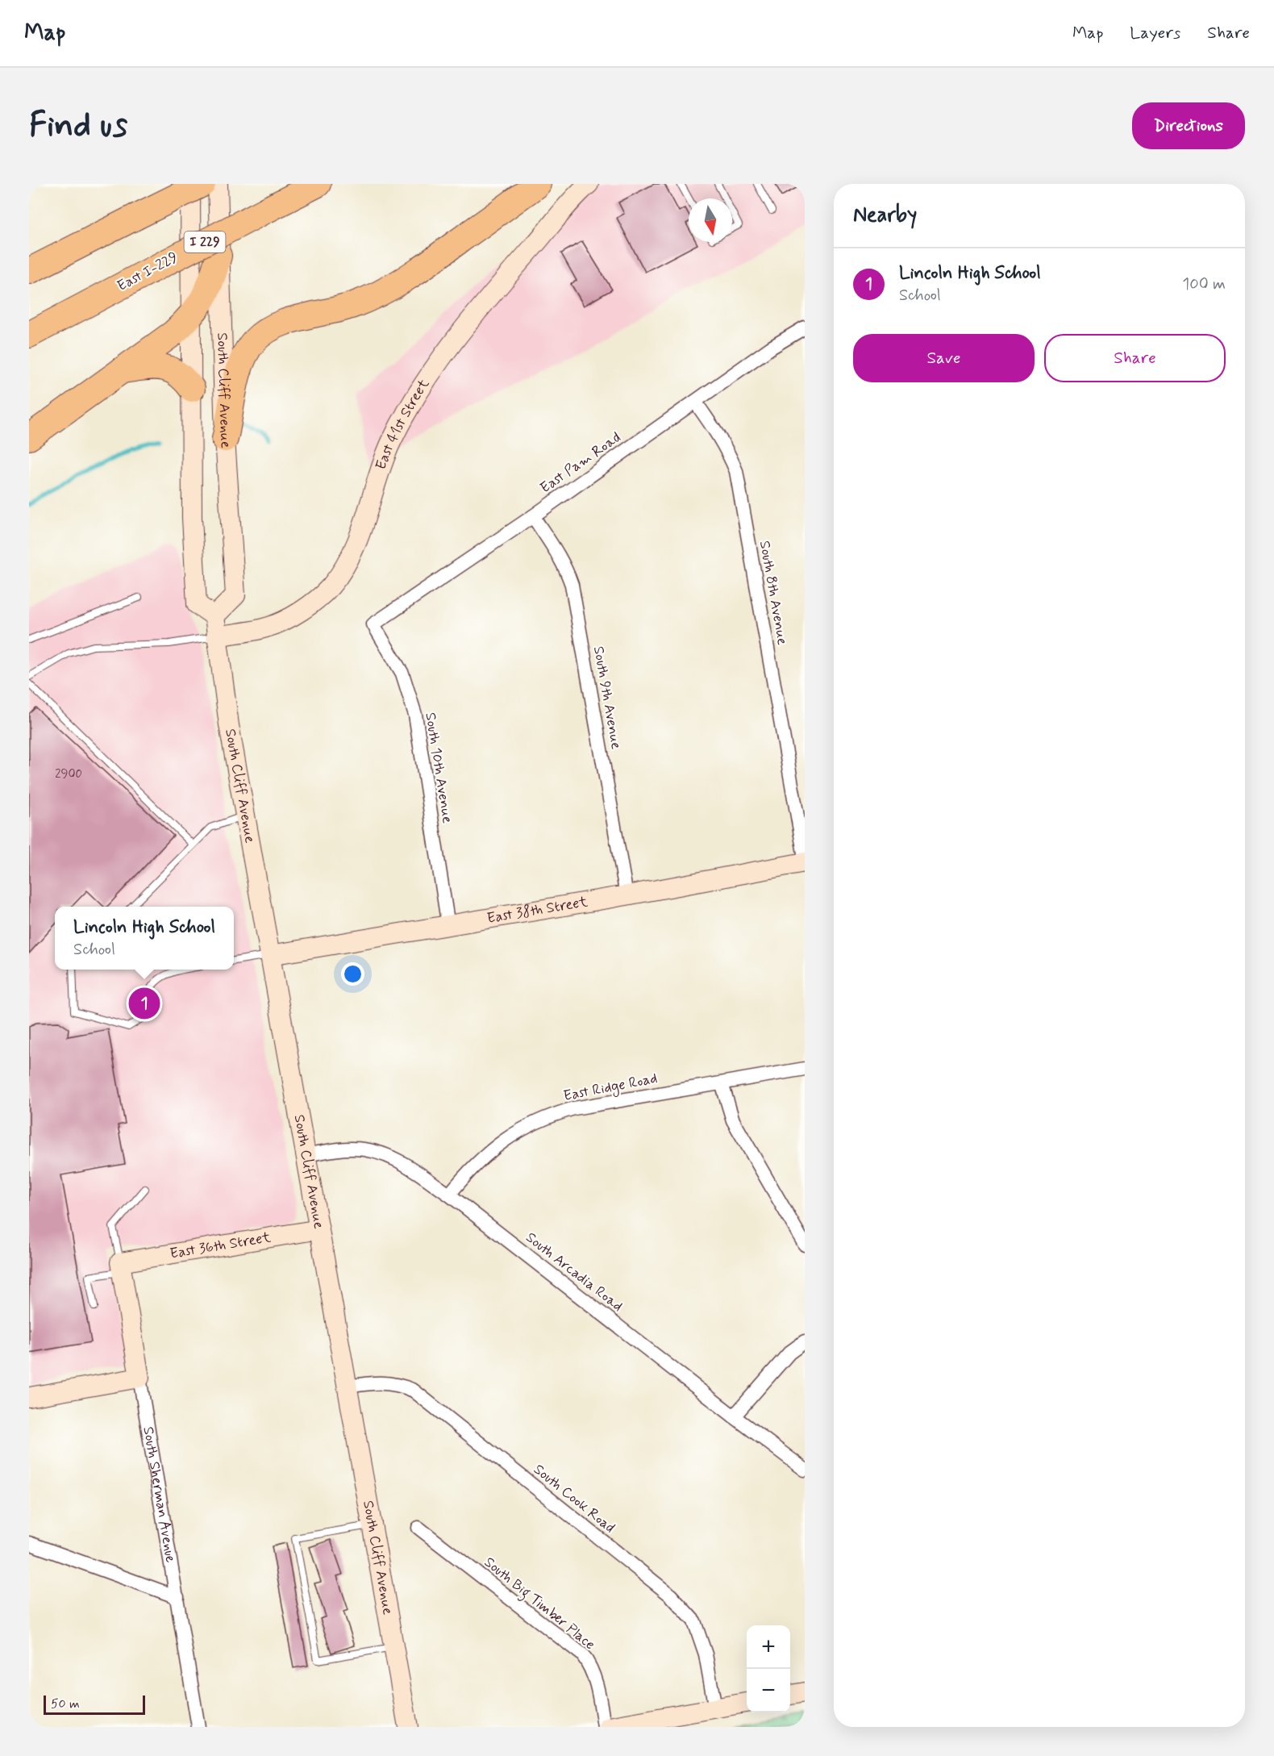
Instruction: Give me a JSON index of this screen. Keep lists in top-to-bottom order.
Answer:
{
  "streets": {
    "highway": ["I 229", "East I-229"],
    "main road": [
      "South Cliff Avenue",
      "East 41st Street",
      "East 38th Street",
      "East 36th Street",
      "South Sherman Avenue"
    ],
    "street": [
      "East Pam Road",
      "South 8th Avenue",
      "South 9th Avenue",
      "South 10th Avenue",
      "East Ridge Road",
      "South Arcadia Road",
      "South Cook Road",
      "South Big Timber Place"
    ]
  },
  "crossings": [
    ["South Cliff Avenue", "East 41st Street"],
    ["South Cliff Avenue", "East 38th Street"],
    ["South Cliff Avenue", "East 36th Street"],
    ["South Cliff Avenue", "South Arcadia Road"],
    ["South Cliff Avenue", "South Cook Road"],
    ["East Pam Road", "South 8th Avenue"],
    ["East Pam Road", "South 9th Avenue"],
    ["East Pam Road", "South 10th Avenue"],
    ["South 9th Avenue", "East 38th Street"],
    ["South 10th Avenue", "East 38th Street"],
    ["East Ridge Road", "South Arcadia Road"],
    ["East 36th Street", "South Sherman Avenue"]
  ],
  "house_numbers": ["2900"],
  "scale_bar": "50 m",
  "north": "bottom",
  "page": {
    "header": "Map",
    "nav": ["Map", "Layers", "Share"],
    "buttons": [
      "Directions",
      ["Save", "Share"]
    ],
    "title": "Find us",
    "heading": "Nearby",
    "list": [
      {
        "mark": "1",
        "name": "Lincoln High School",
        "note": "School",
        "value": "100 m"
      }
    ],
    "popup": ["Lincoln High School", "School"],
    "pins": "1",
    "map_buttons": ["+", "−"],
    "scale": "50 m"
  }
}
